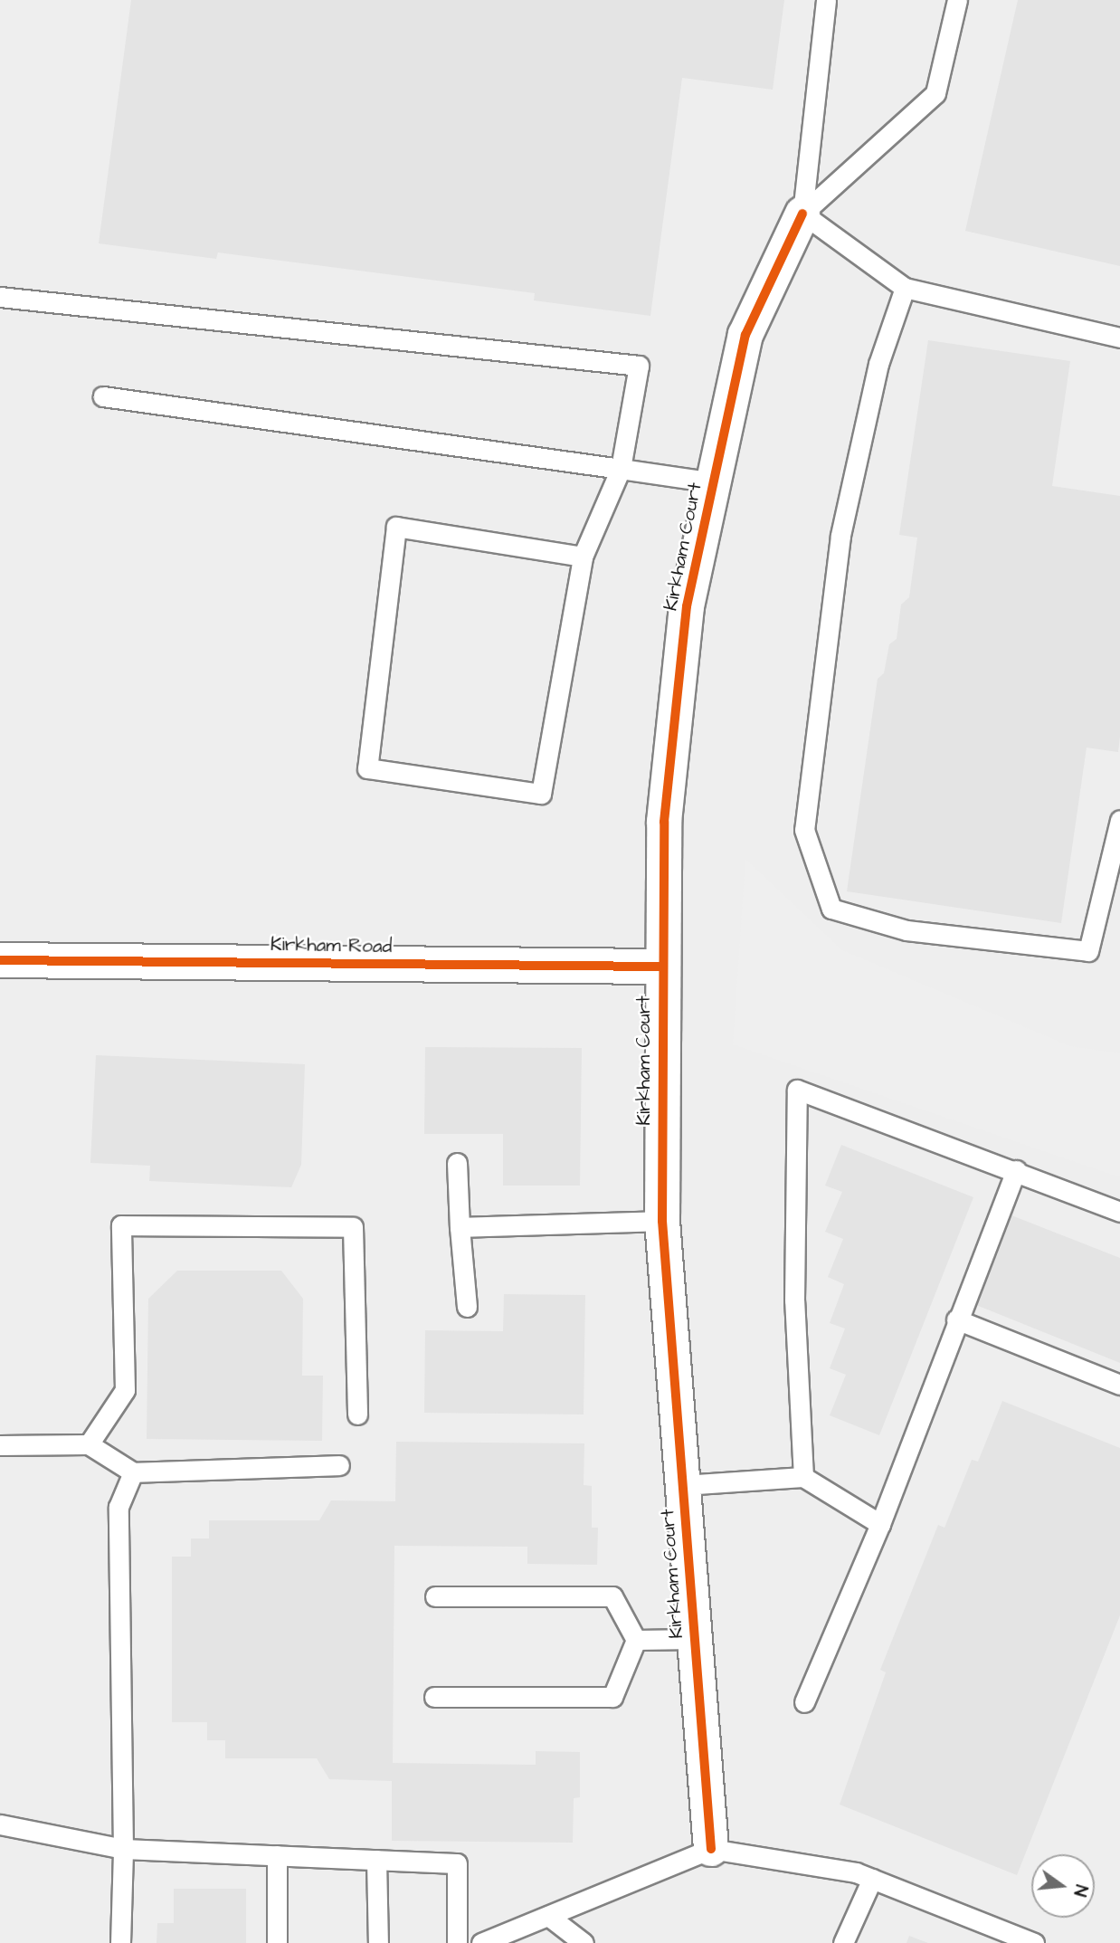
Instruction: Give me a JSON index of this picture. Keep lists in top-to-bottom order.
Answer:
{
  "streets": {
    "street": ["Kirkham Court", "Kirkham Road"]
  },
  "crossings": [
    ["Kirkham Court", "Kirkham Road"]
  ],
  "north": "right"
}
